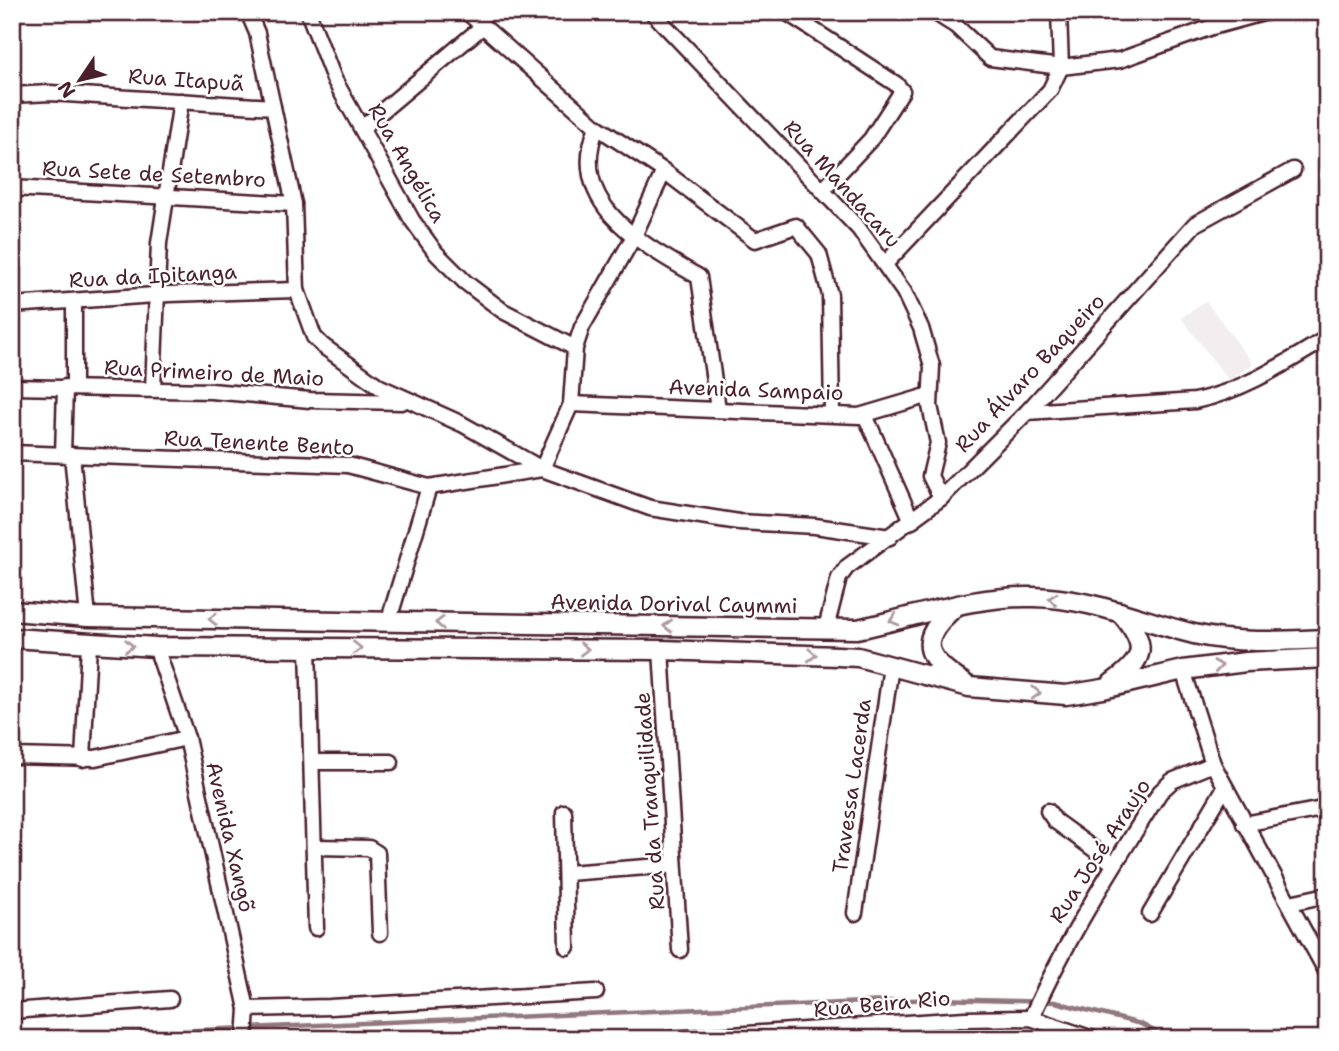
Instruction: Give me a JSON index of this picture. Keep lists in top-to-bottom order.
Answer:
{
  "streets": {
    "main road": ["Avenida Dorival Caymmi"],
    "street": [
      "Rua Itapuã",
      "Rua Angélica",
      "Rua Sete de Setembro",
      "Rua Mandacaru",
      "Rua da Ipitanga",
      "Rua Primeiro de Maio",
      "Rua Álvaro Baqueiro",
      "Avenida Sampaio",
      "Rua Tenente Bento",
      "Travessa Lacerda",
      "Rua da Tranquilidade",
      "Avenida Xangõ",
      "Rua José Araujo",
      "Rua Beira Rio"
    ]
  },
  "crossings": [
    ["Rua Mandacaru", "Rua Álvaro Baqueiro"],
    ["Rua Álvaro Baqueiro", "Avenida Sampaio"],
    ["Rua Álvaro Baqueiro", "Avenida Dorival Caymmi"],
    ["Rua José Araujo", "Rua Beira Rio"]
  ],
  "north": "bottom left"
}
